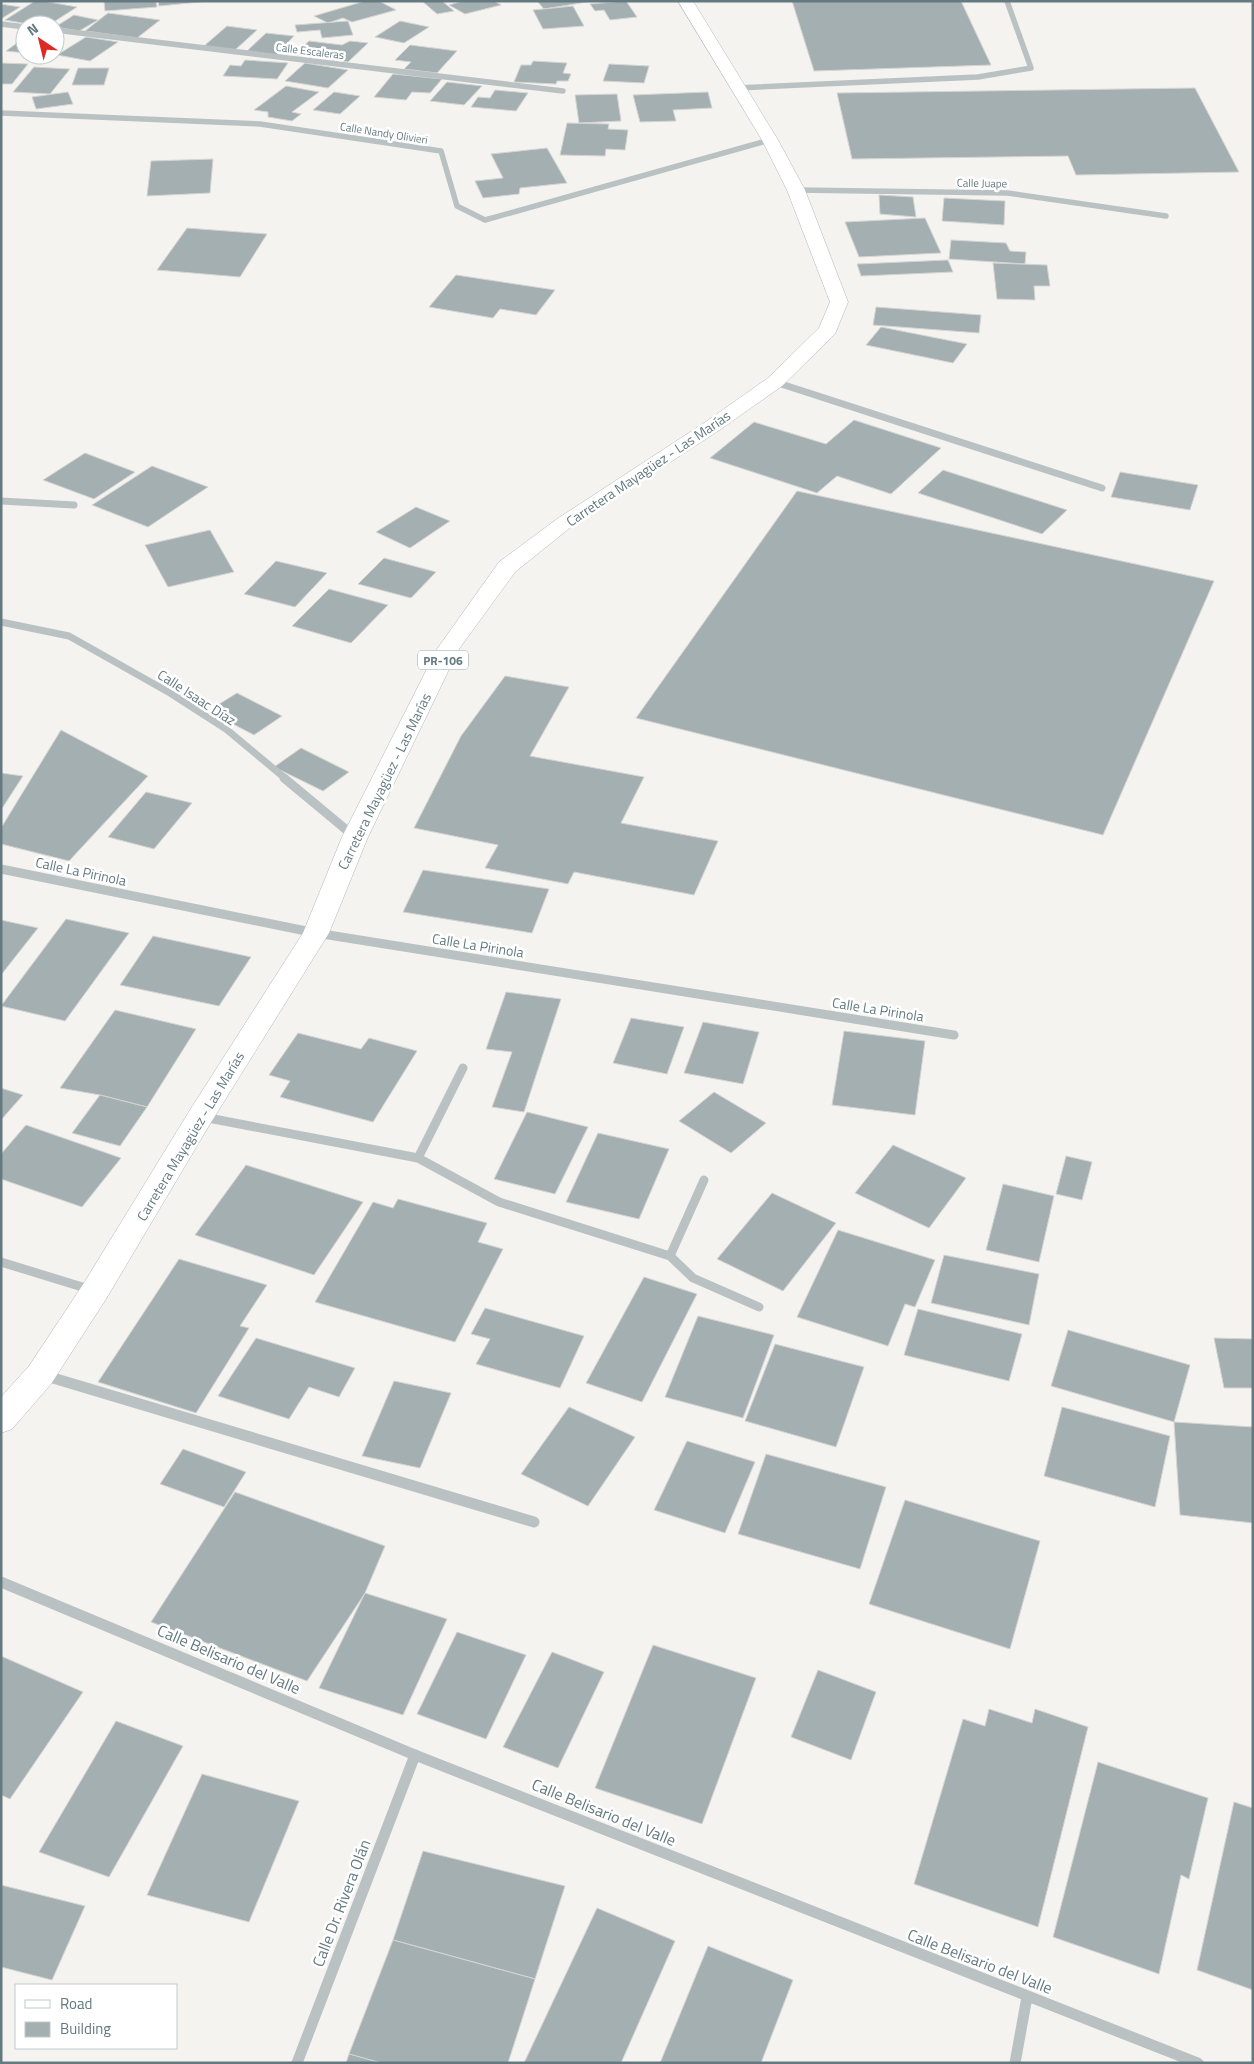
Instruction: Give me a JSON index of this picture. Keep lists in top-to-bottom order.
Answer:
{
  "streets": {
    "main road": ["Carretera Mayagüez - Las Marías", "PR-106"],
    "street": [
      "Calle Escaleras",
      "Calle Nandy Olivieri",
      "Calle Juape",
      "Calle Isaac Díaz",
      "Calle La Pirinola",
      "Calle Belisario del Valle",
      "Calle Dr. Rivera Olán"
    ]
  },
  "crossings": [
    ["Calle Nandy Olivieri", "Carretera Mayagüez - Las Marías"],
    ["Calle Juape", "Carretera Mayagüez - Las Marías"],
    ["Carretera Mayagüez - Las Marías", "Calle Isaac Díaz"],
    ["Carretera Mayagüez - Las Marías", "Calle La Pirinola"],
    ["Calle Belisario del Valle", "Calle Dr. Rivera Olán"]
  ],
  "legend": ["Road", "Building"],
  "north": "top left"
}
